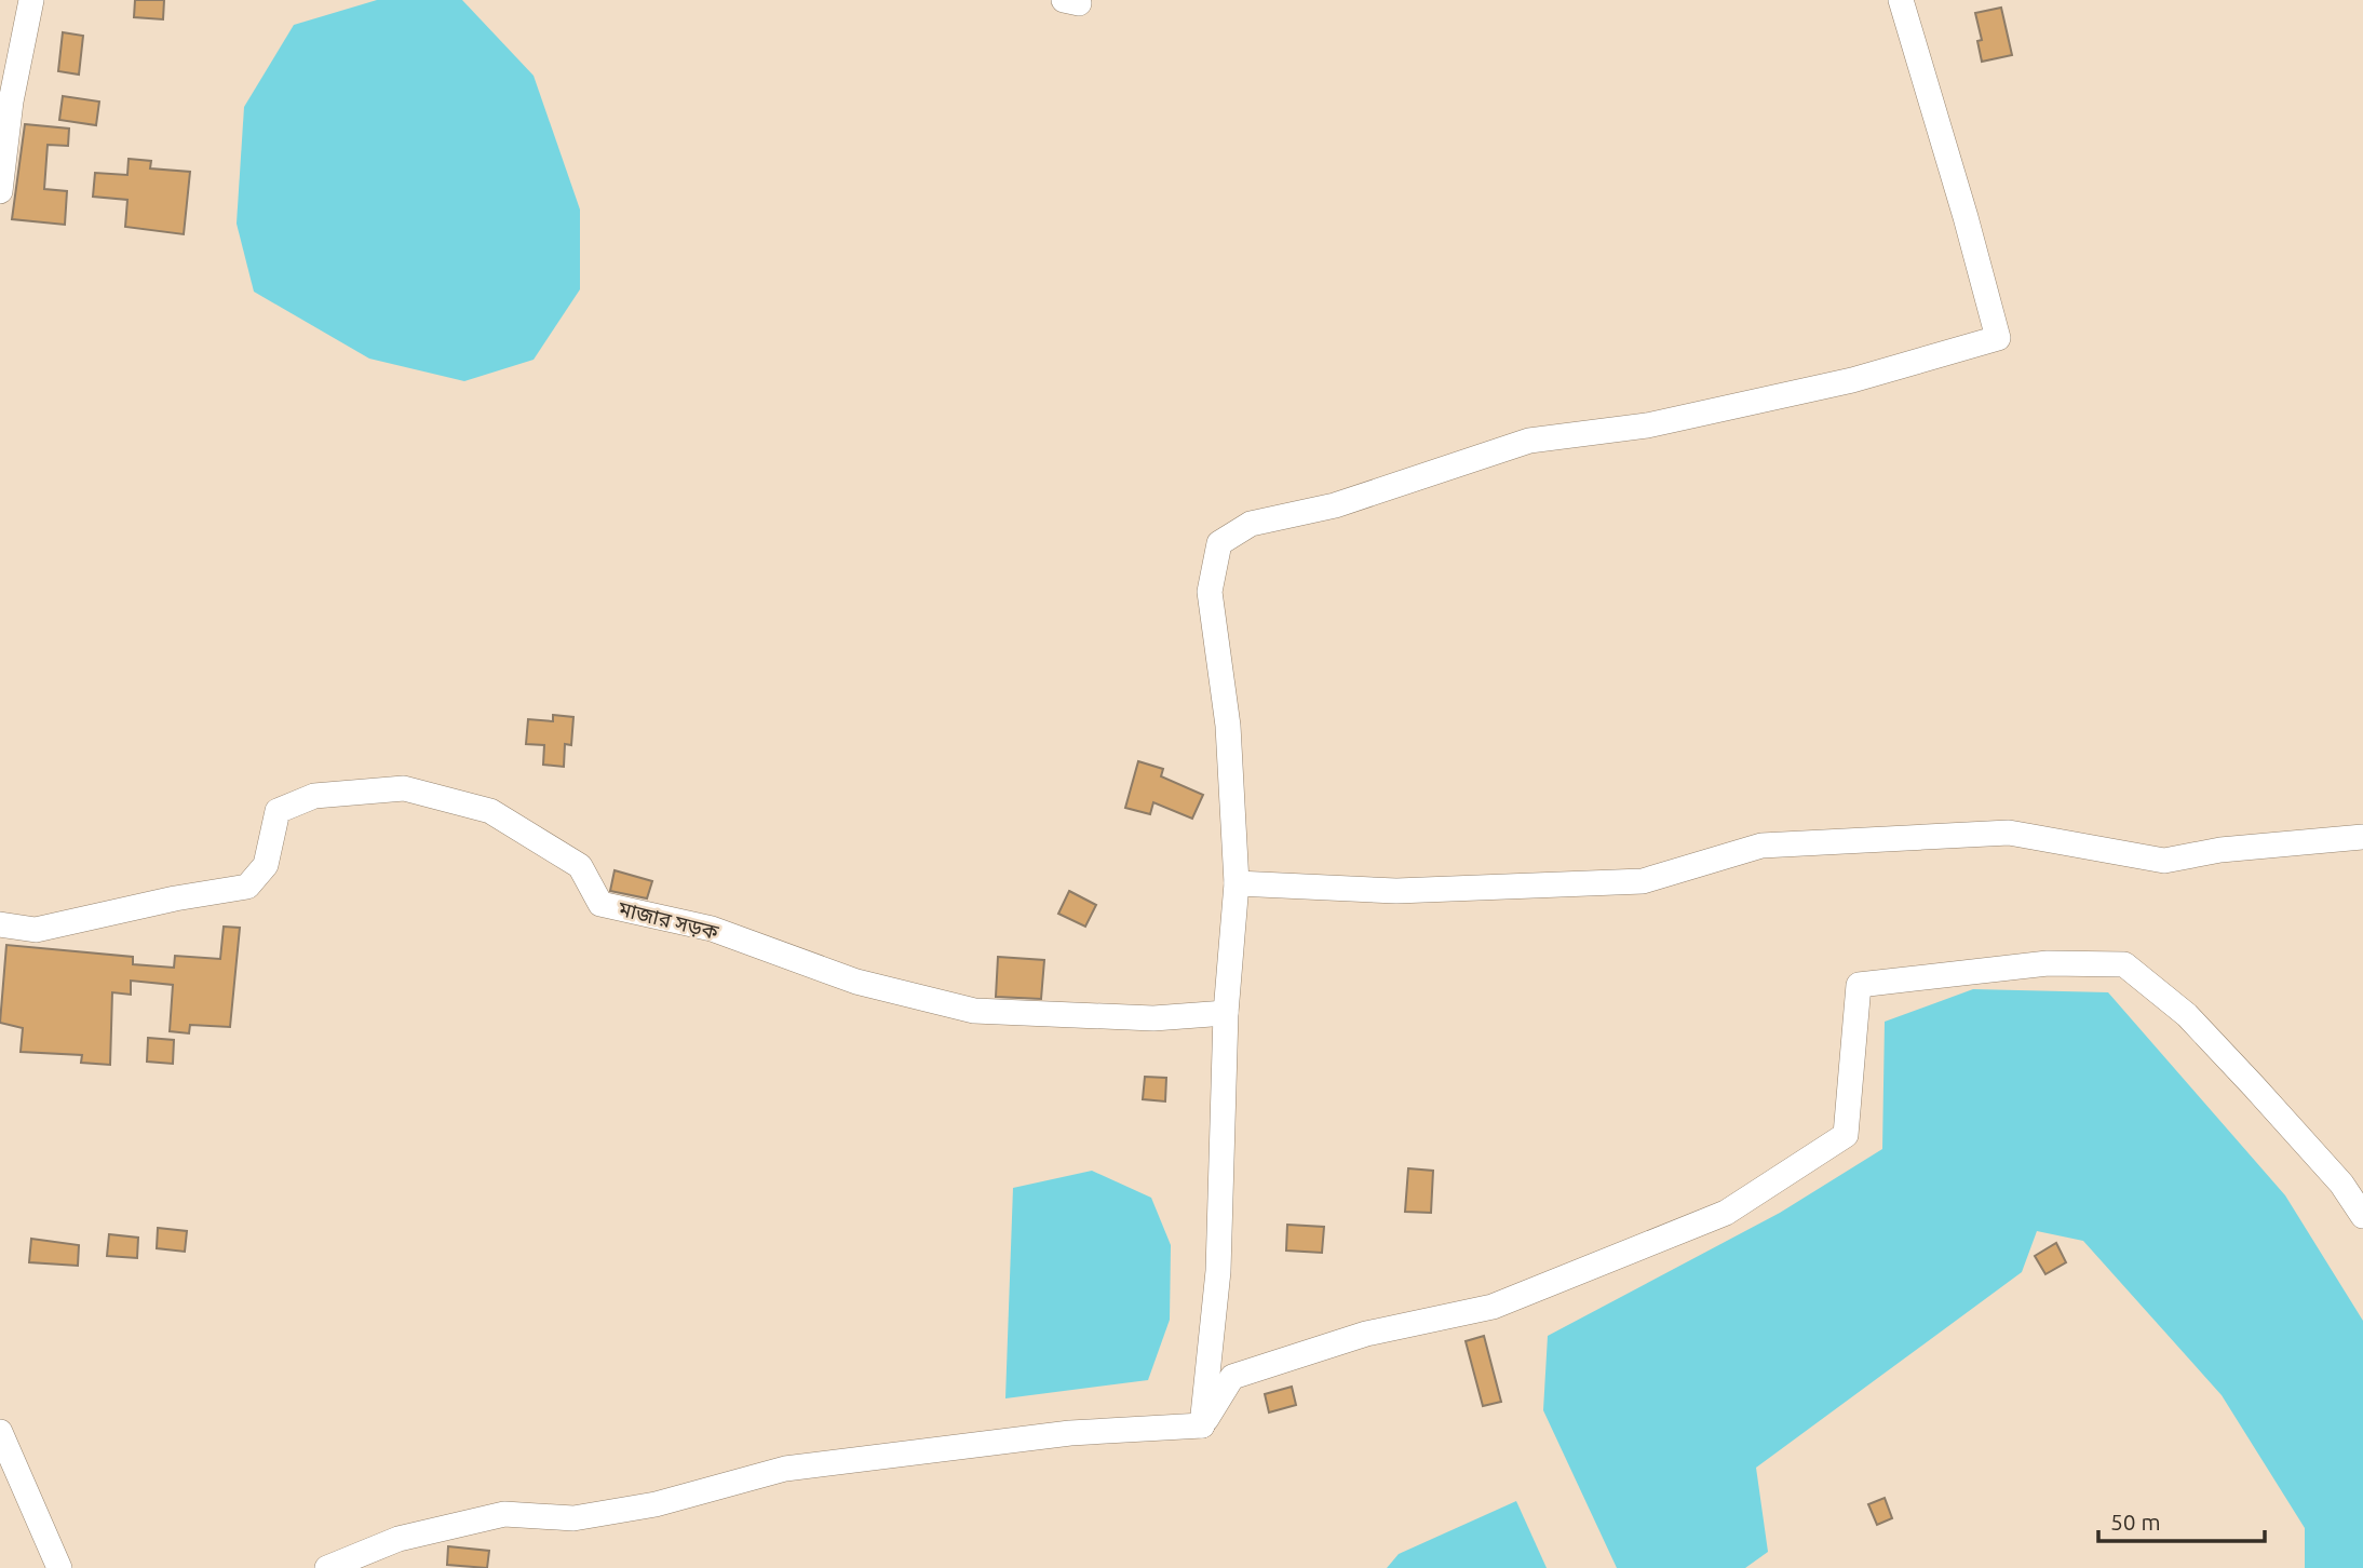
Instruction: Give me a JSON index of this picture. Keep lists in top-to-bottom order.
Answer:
{
  "streets": {
    "street": ["মাজার সড়ক"]
  },
  "scale_bar": "50 m"
}
